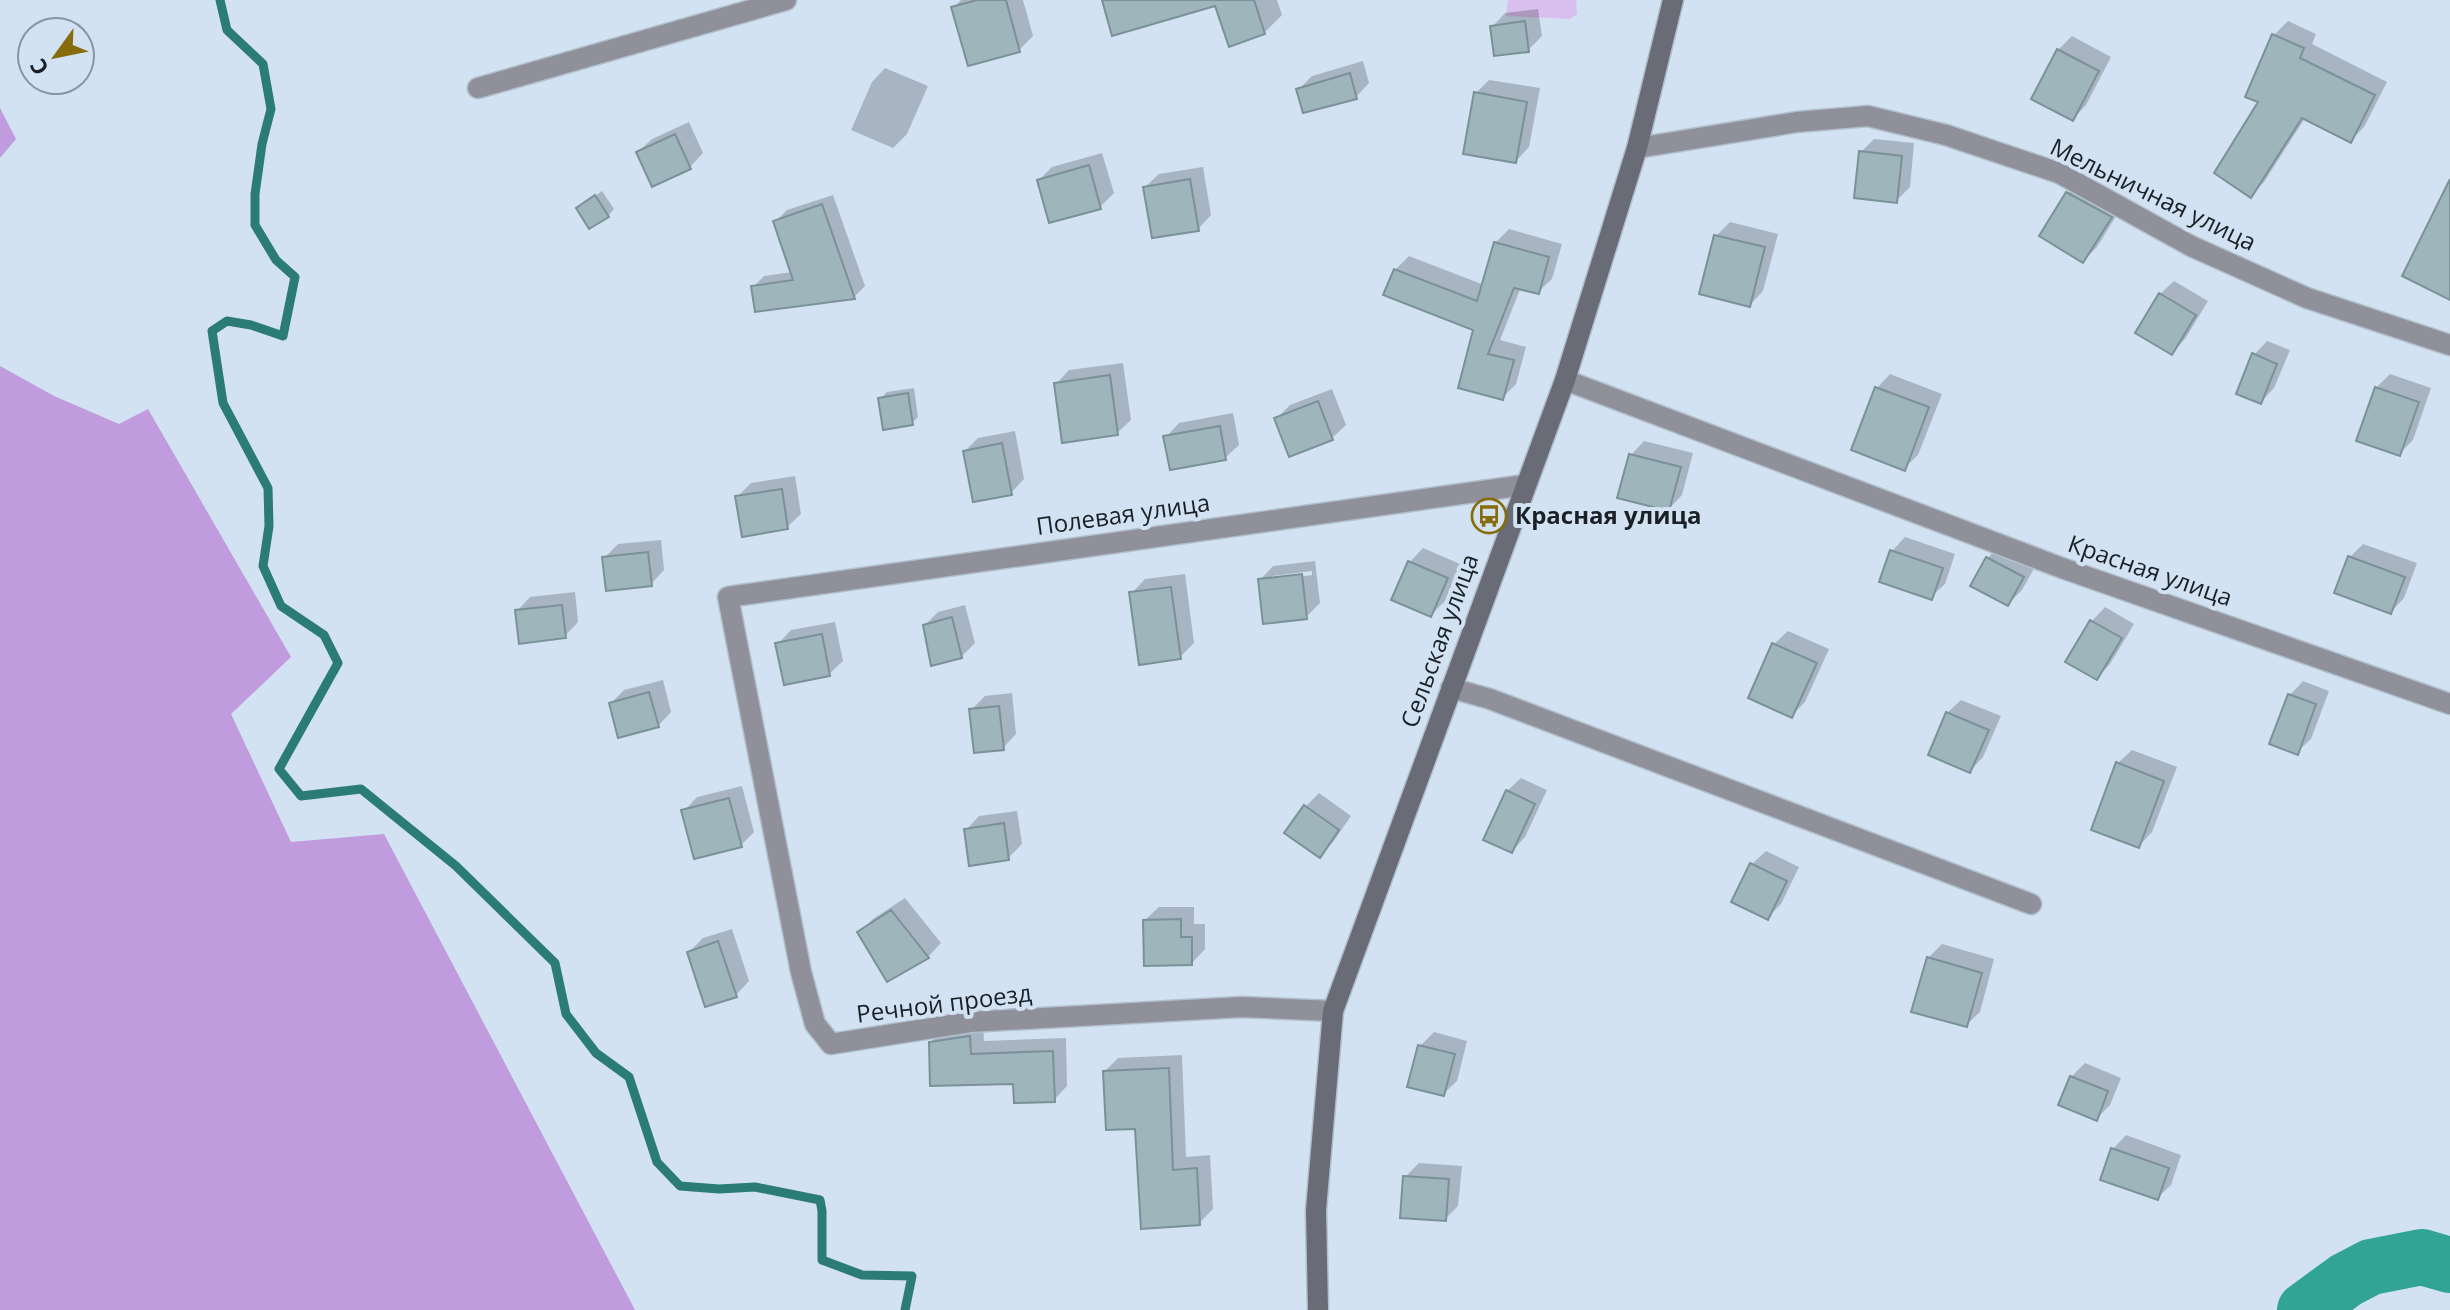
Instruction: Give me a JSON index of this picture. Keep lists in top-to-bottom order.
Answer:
{
  "streets": {
    "main road": ["Сельская улица"],
    "street": [
      "Мельничная улица",
      "Полевая улица",
      "Красная улица",
      "Речной проезд"
    ]
  },
  "crossings": [
    ["Мельничная улица", "Сельская улица"],
    ["Полевая улица", "Сельская улица"],
    ["Полевая улица", "Речной проезд"],
    ["Красная улица", "Сельская улица"],
    ["Сельская улица", "Речной проезд"]
  ],
  "places": {
    "bus stop": ["Красная улица"]
  },
  "north": "bottom left"
}
